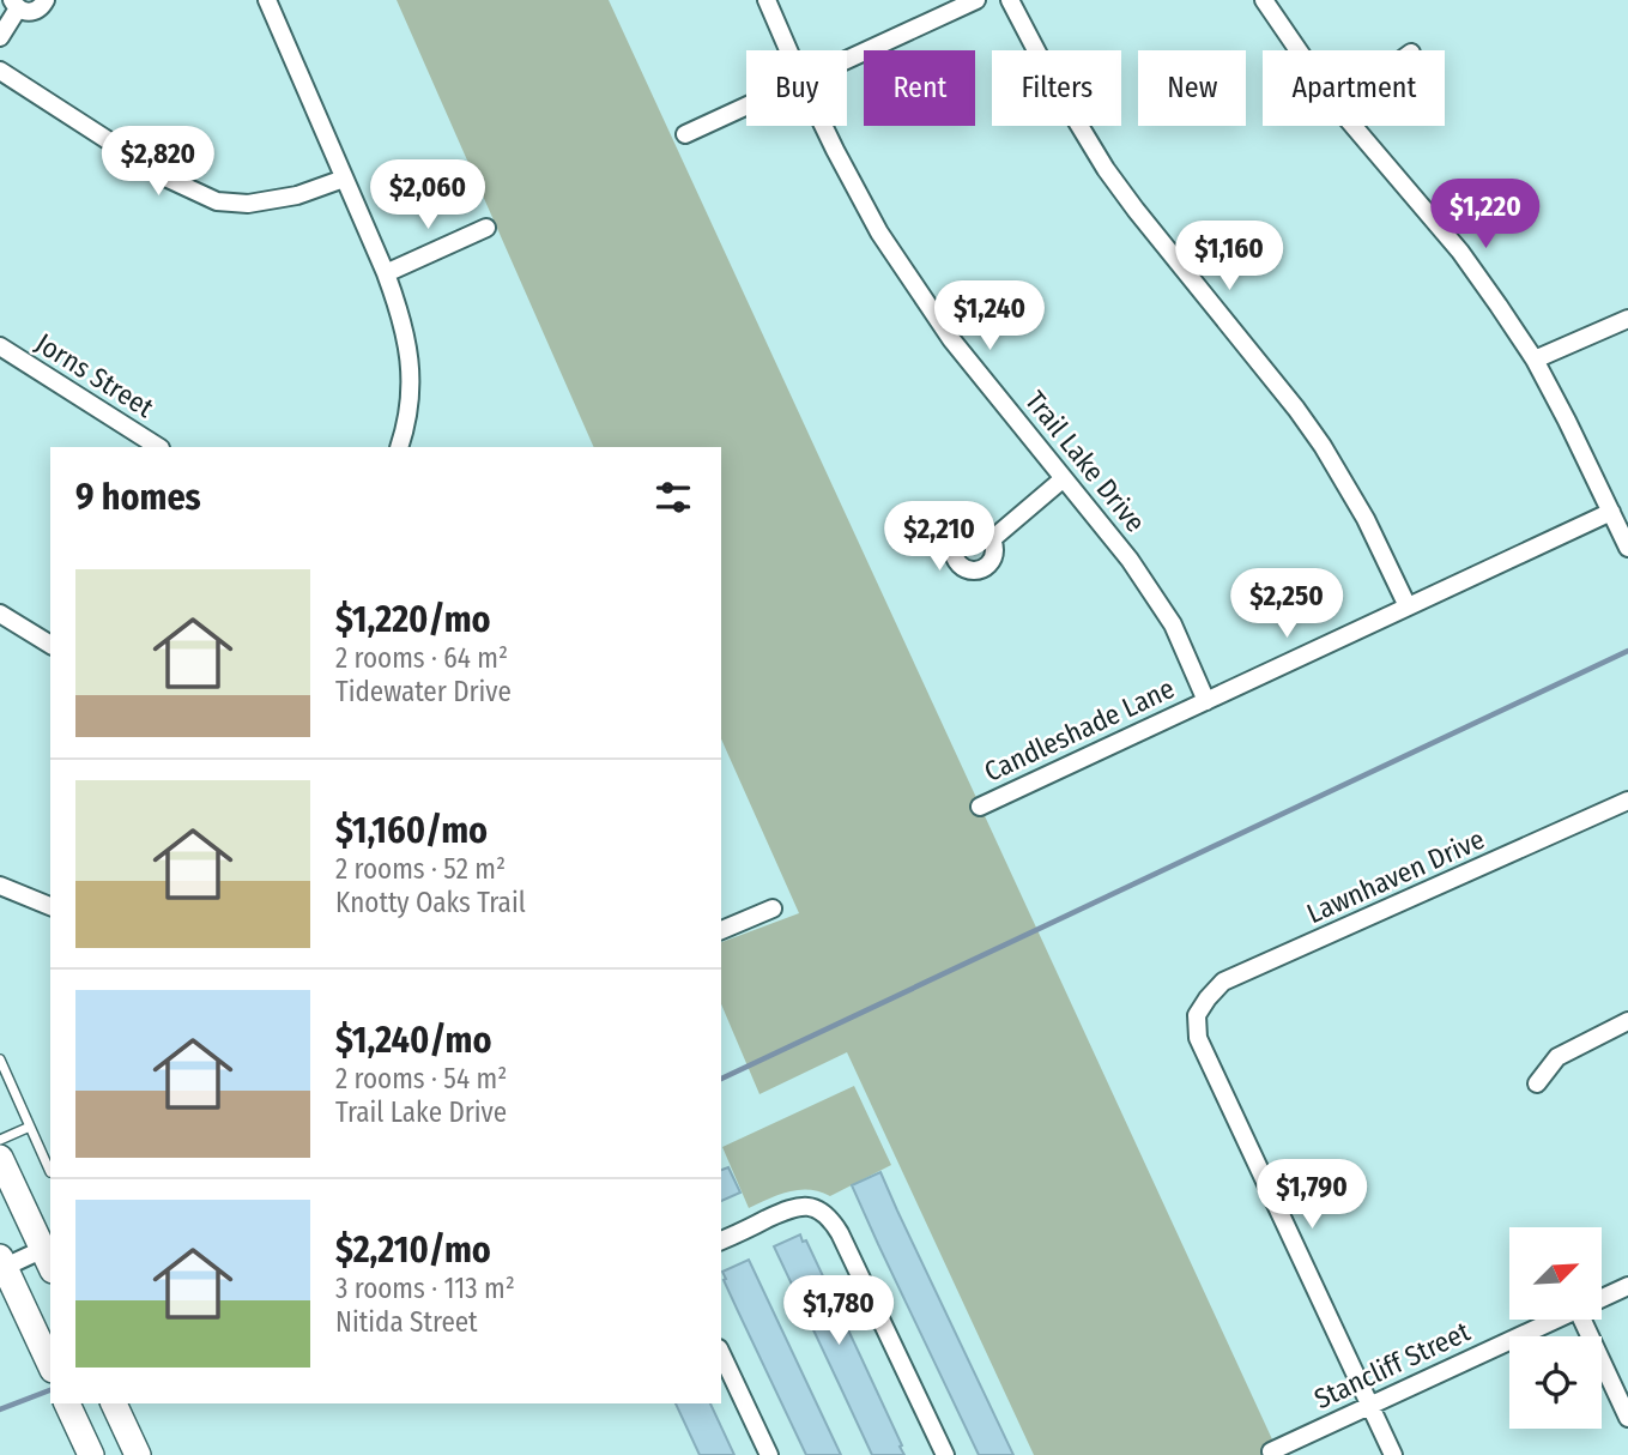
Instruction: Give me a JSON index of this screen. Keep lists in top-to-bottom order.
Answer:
{
  "streets": {
    "street": [
      "Jorns Street",
      "Trail Lake Drive",
      "Candleshade Lane",
      "Lawnhaven Drive",
      "Stancliff Street"
    ]
  },
  "crossings": [
    ["Trail Lake Drive", "Candleshade Lane"],
    ["Lawnhaven Drive", "Stancliff Street"]
  ],
  "north": "top right",
  "page": {
    "chip": [
      "Buy",
      "Rent",
      "Filters",
      "New",
      "Apartment"
    ],
    "price": [
      "$2,820",
      "$2,060",
      "$1,220",
      "$1,160",
      "$1,240",
      "$2,210",
      "$2,250",
      "$1,790",
      "$1,780"
    ],
    "heading": "9 homes",
    "list": [
      {
        "name": "$1,220/mo",
        "note": "2 rooms · 64 m² · Tidewater Drive"
      },
      {
        "name": "$1,160/mo",
        "note": "2 rooms · 52 m² · Knotty Oaks Trail"
      },
      {
        "name": "$1,240/mo",
        "note": "2 rooms · 54 m² · Trail Lake Drive"
      },
      {
        "name": "$2,210/mo",
        "note": "3 rooms · 113 m² · Nitida Street"
      }
    ]
  }
}
